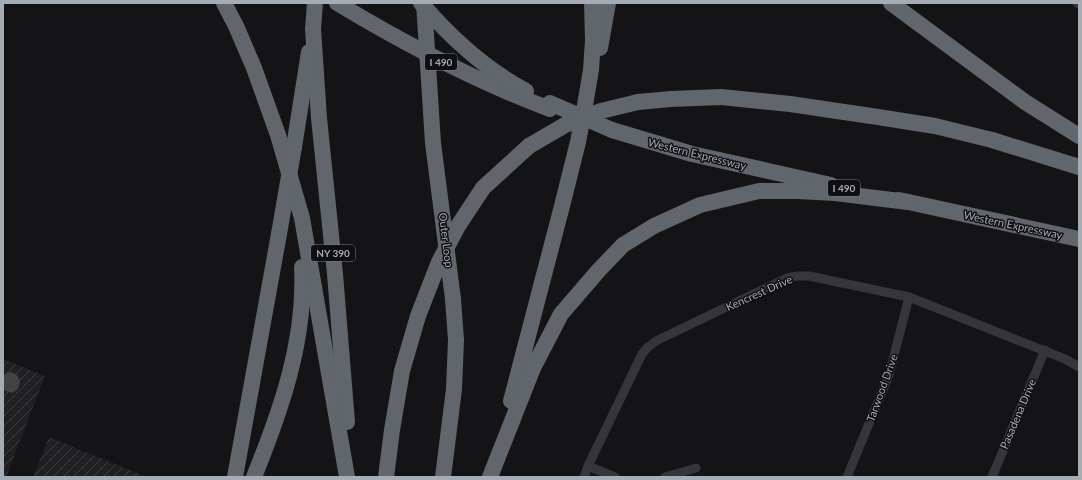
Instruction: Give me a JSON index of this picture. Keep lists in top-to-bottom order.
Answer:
{
  "streets": {
    "highway": [
      "I 490",
      "Western Expressway",
      "Outer Loop",
      "NY 390"
    ],
    "street": ["Kencrest Drive", "Tarwood Drive", "Pasadena Drive"]
  },
  "crossings": [
    ["Kencrest Drive", "Tarwood Drive"],
    ["Kencrest Drive", "Pasadena Drive"]
  ]
}
